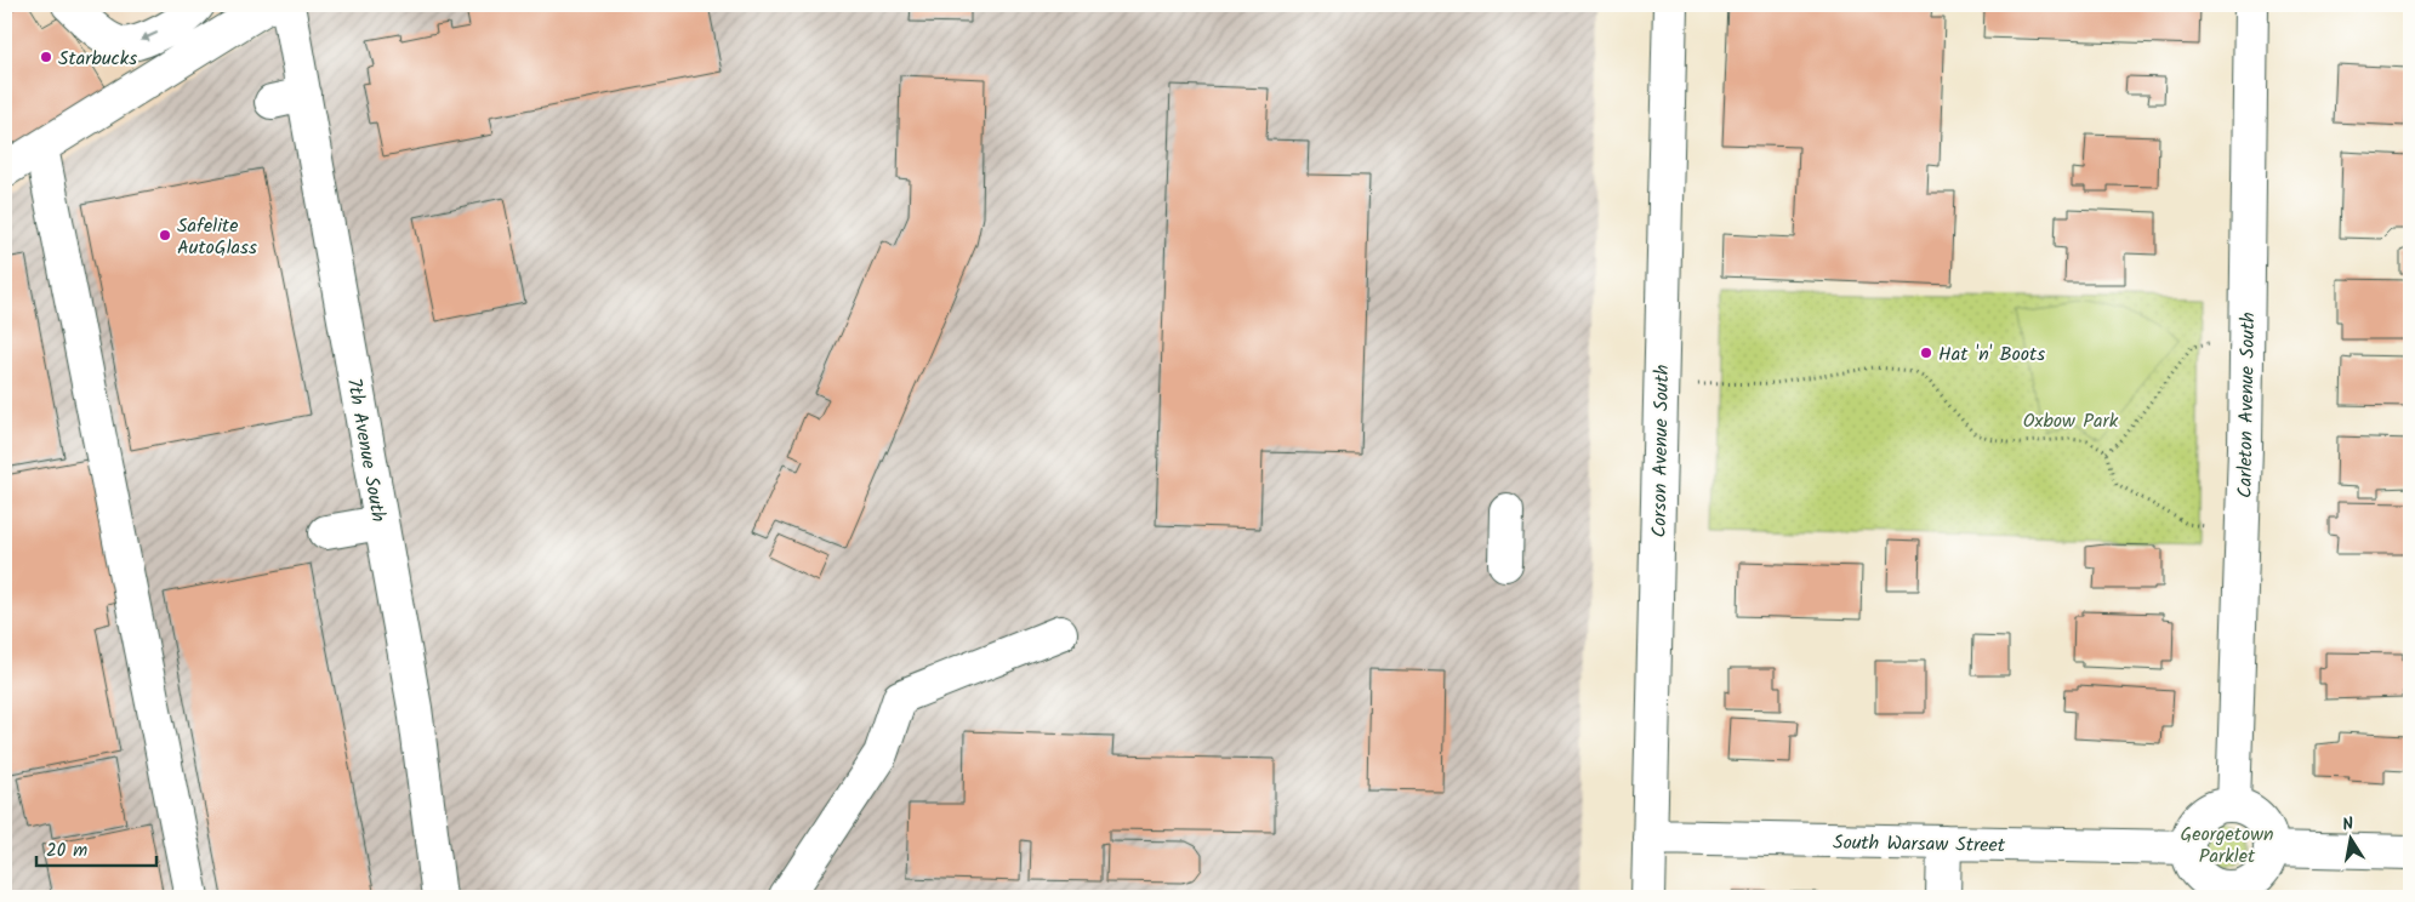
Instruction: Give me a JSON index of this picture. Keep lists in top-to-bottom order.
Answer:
{
  "streets": {
    "street": [
      "Carleton Avenue South",
      "7th Avenue South",
      "Corson Avenue South",
      "South Warsaw Street"
    ]
  },
  "crossings": [
    ["Carleton Avenue South", "South Warsaw Street"],
    ["Corson Avenue South", "South Warsaw Street"]
  ],
  "parks": ["Oxbow Park", "Georgetown Parklet"],
  "places": ["Starbucks", "Safelite AutoGlass", "Hat 'n' Boots"],
  "scale_bar": "20 m",
  "north": "top"
}
